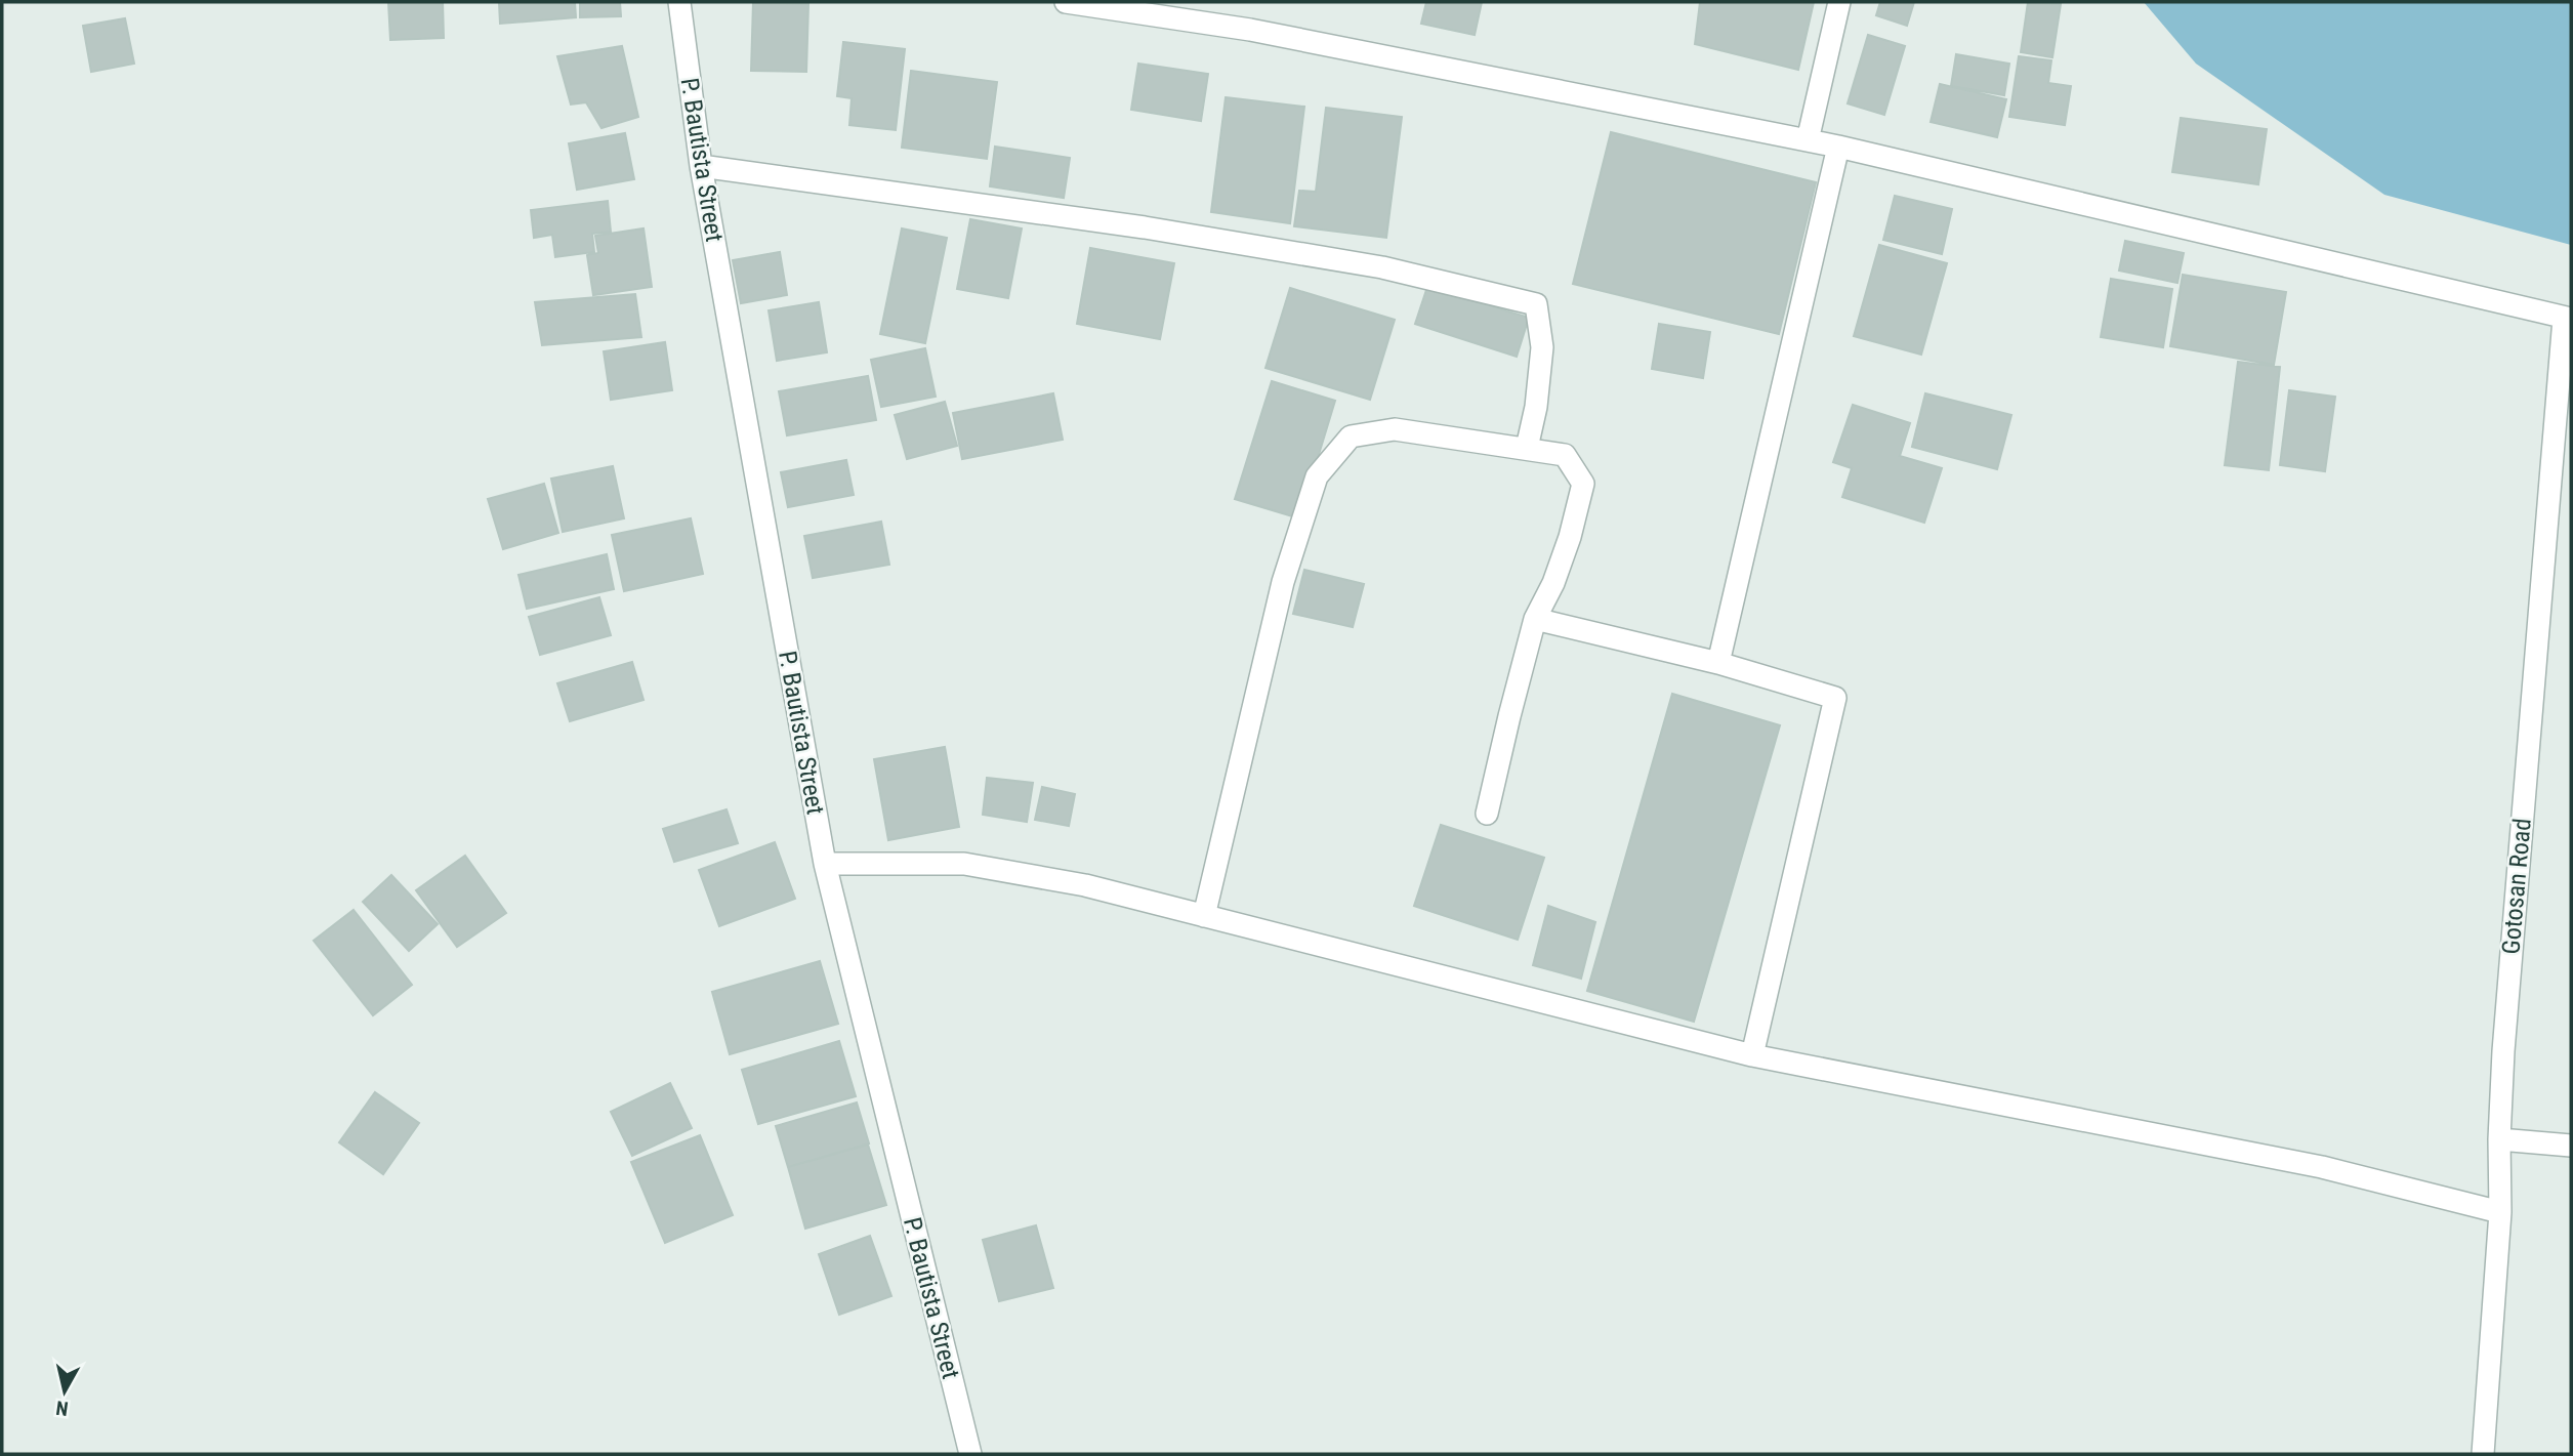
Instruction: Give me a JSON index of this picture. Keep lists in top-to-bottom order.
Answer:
{
  "streets": {
    "street": ["P. Bautista Street", "Gotosan Road"]
  },
  "north": "bottom"
}
